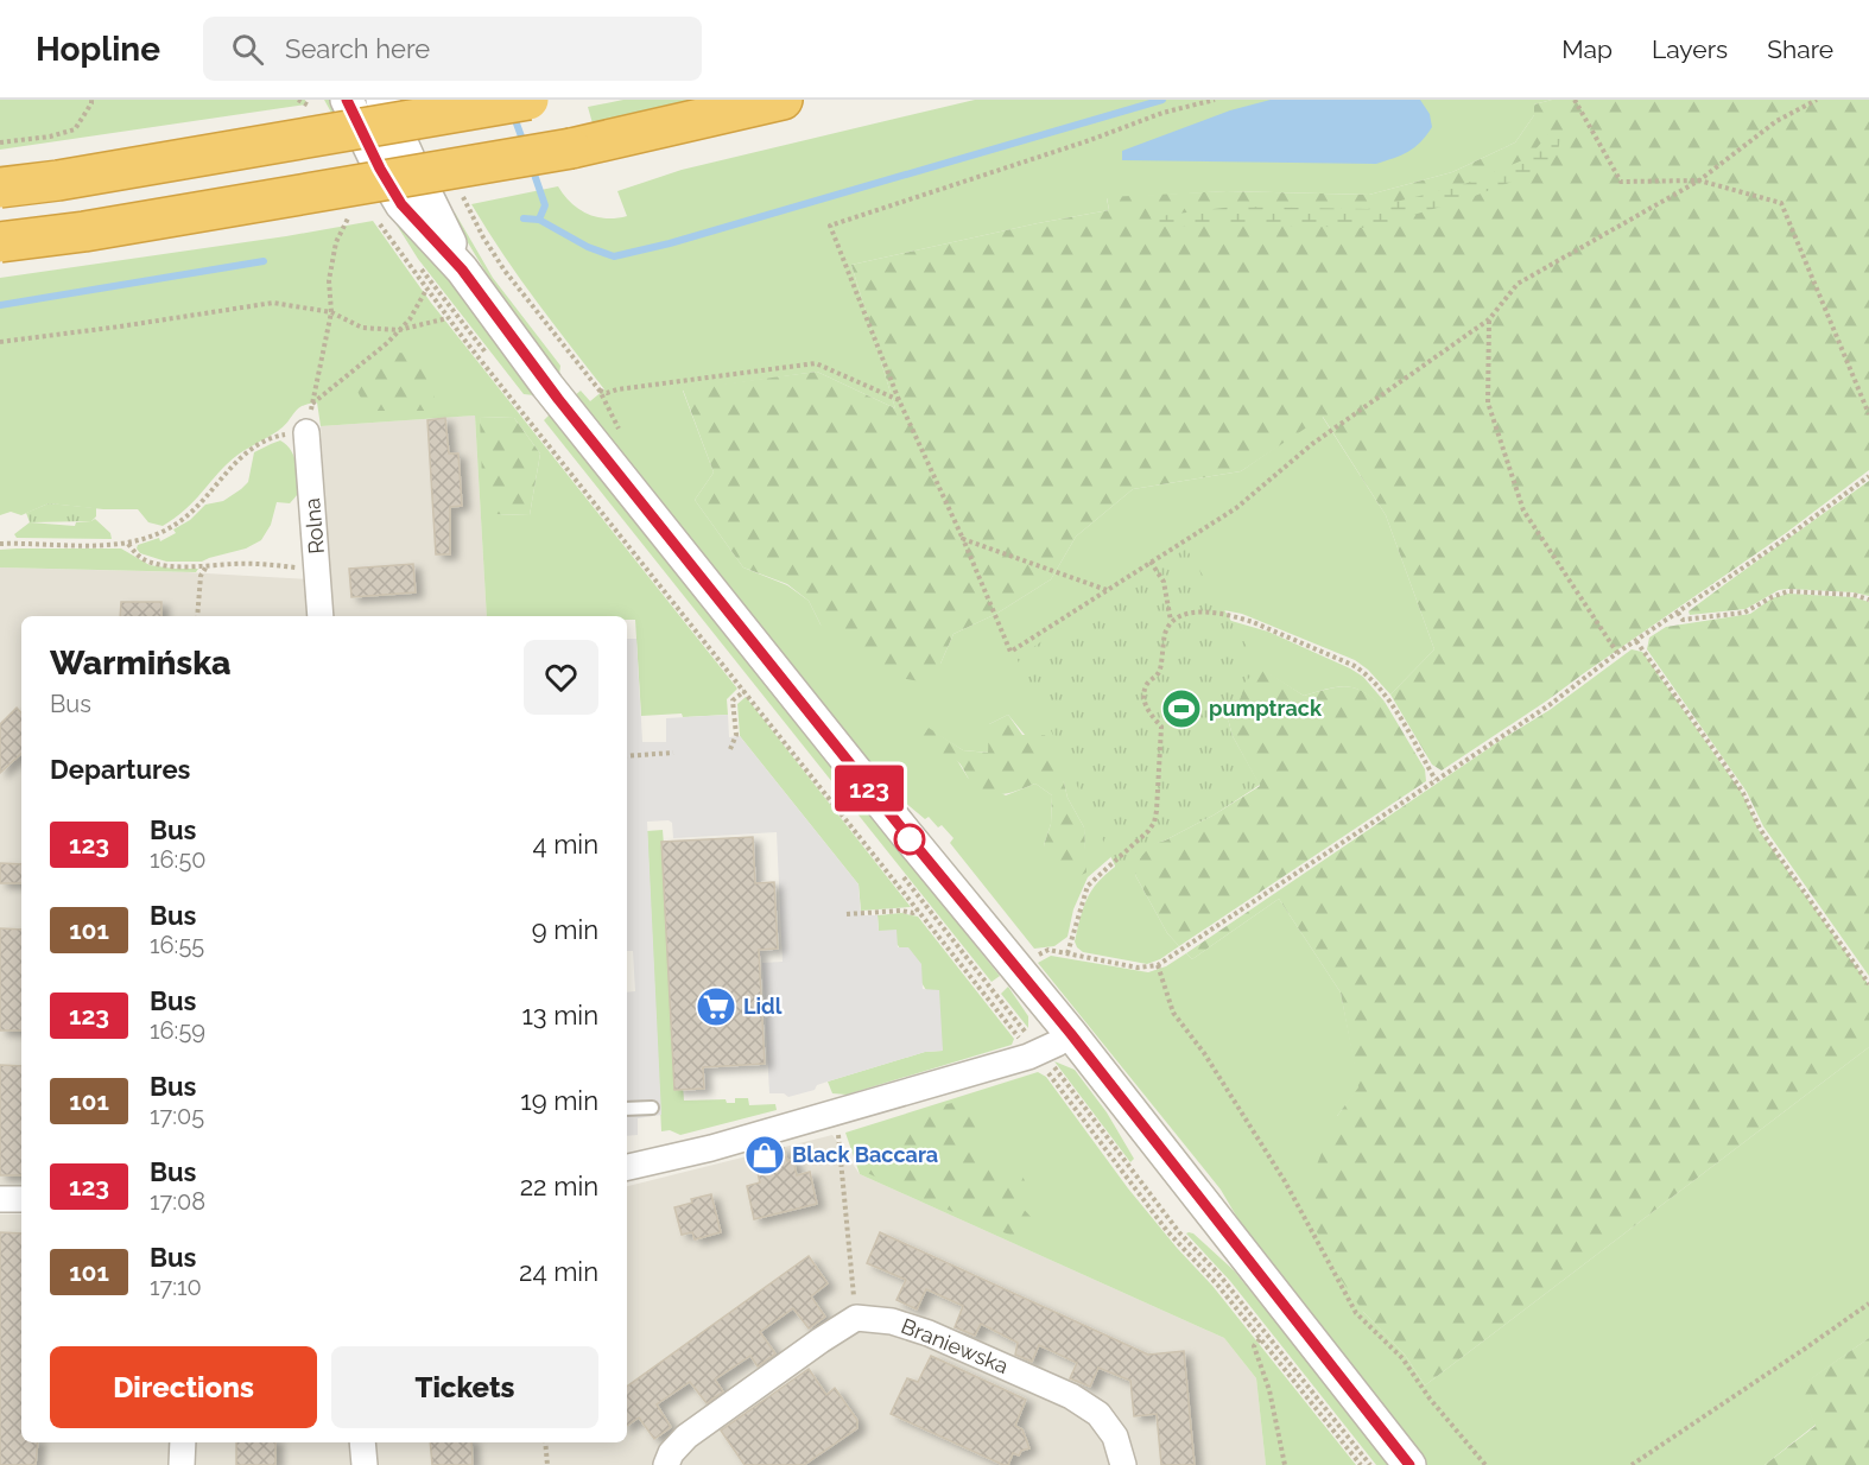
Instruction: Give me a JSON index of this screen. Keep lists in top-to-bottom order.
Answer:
{
  "streets": {
    "street": ["Rolna", "Braniewska"]
  },
  "places": {
    "sports": ["pumptrack"],
    "supermarket": ["Lidl"],
    "shop": ["Black Baccara"]
  },
  "lines": ["bus line 123"],
  "page": {
    "header": "Hopline",
    "search": "Search here",
    "nav": ["Map", "Layers", "Share"],
    "on_map": "123",
    "heading": [
      ["Warmińska", "Bus"],
      "Departures"
    ],
    "list": [
      {
        "mark": "123",
        "name": "Bus",
        "note": "16:50",
        "value": "4 min"
      },
      {
        "mark": "101",
        "name": "Bus",
        "note": "16:55",
        "value": "9 min"
      },
      {
        "mark": "123",
        "name": "Bus",
        "note": "16:59",
        "value": "13 min"
      },
      {
        "mark": "101",
        "name": "Bus",
        "note": "17:05",
        "value": "19 min"
      },
      {
        "mark": "123",
        "name": "Bus",
        "note": "17:08",
        "value": "22 min"
      },
      {
        "mark": "101",
        "name": "Bus",
        "note": "17:10",
        "value": "24 min"
      }
    ],
    "buttons": ["Directions", "Tickets"]
  }
}
